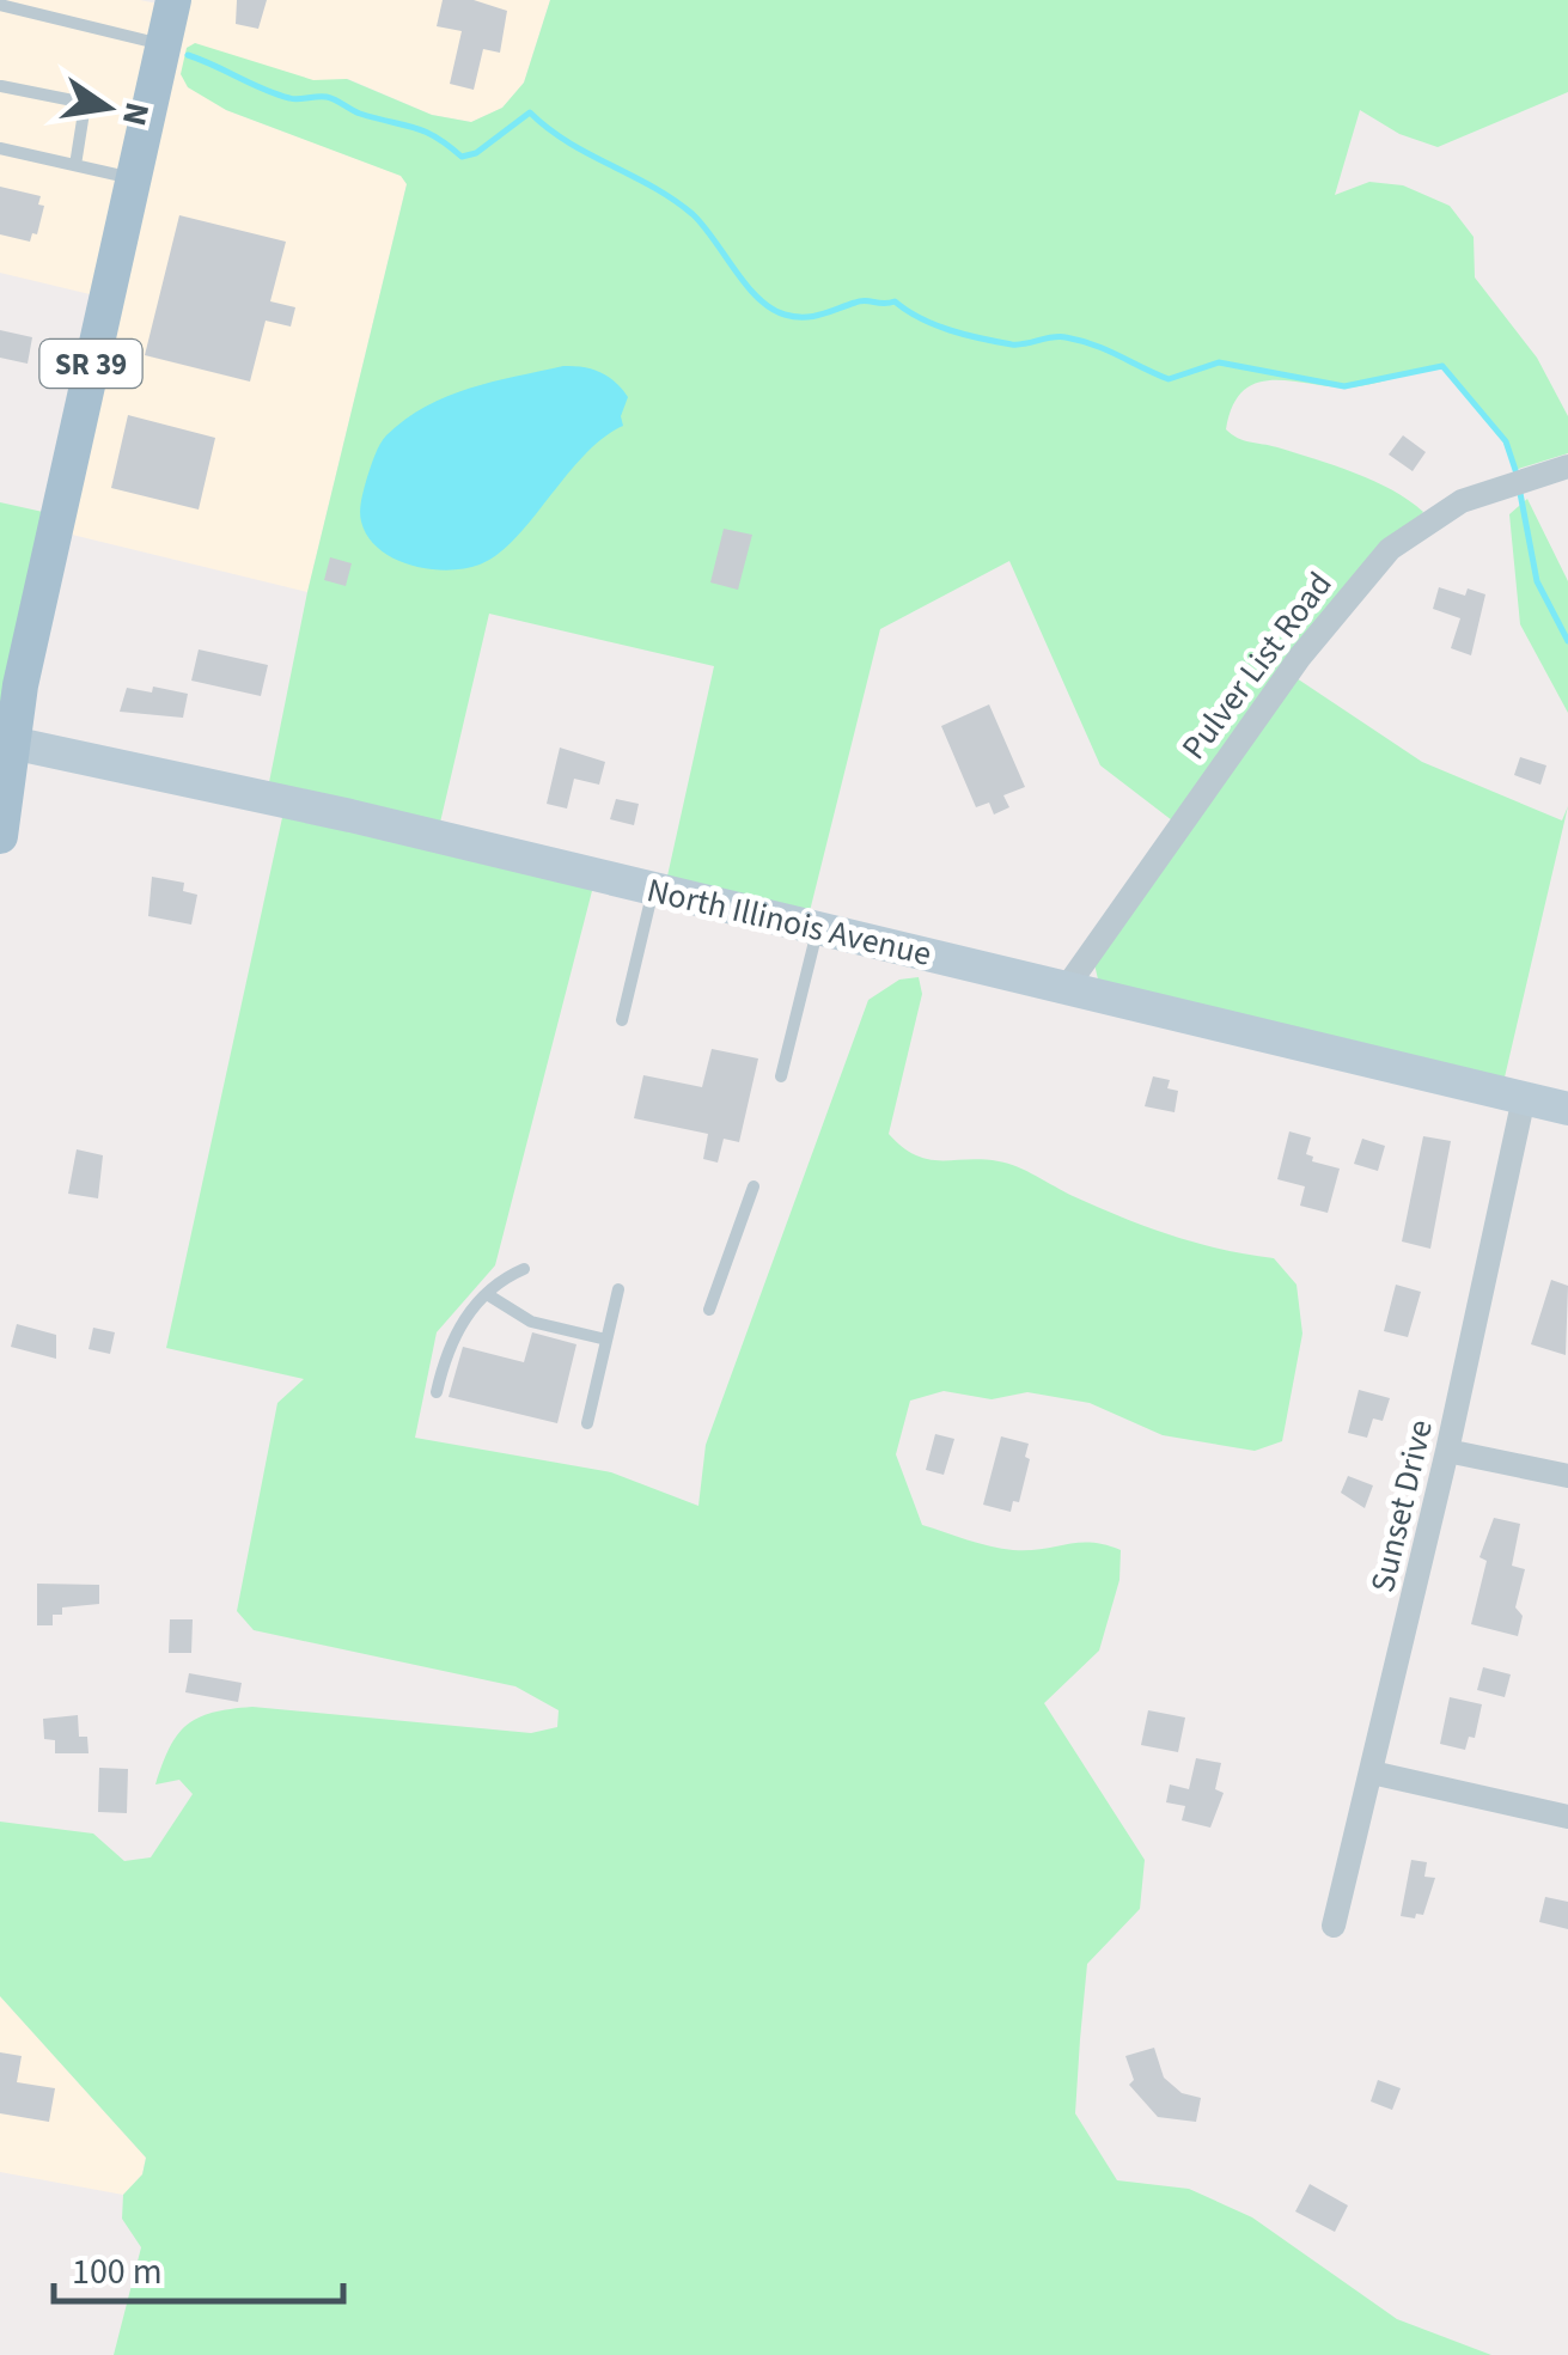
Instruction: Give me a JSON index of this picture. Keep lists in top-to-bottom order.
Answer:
{
  "streets": {
    "main road": ["SR 39"],
    "street": ["Pulver List Road", "North Illinois Avenue", "Sunset Drive"]
  },
  "crossings": [
    ["SR 39", "North Illinois Avenue"],
    ["Pulver List Road", "North Illinois Avenue"],
    ["North Illinois Avenue", "Sunset Drive"]
  ],
  "scale_bar": "100 m",
  "north": "right"
}
